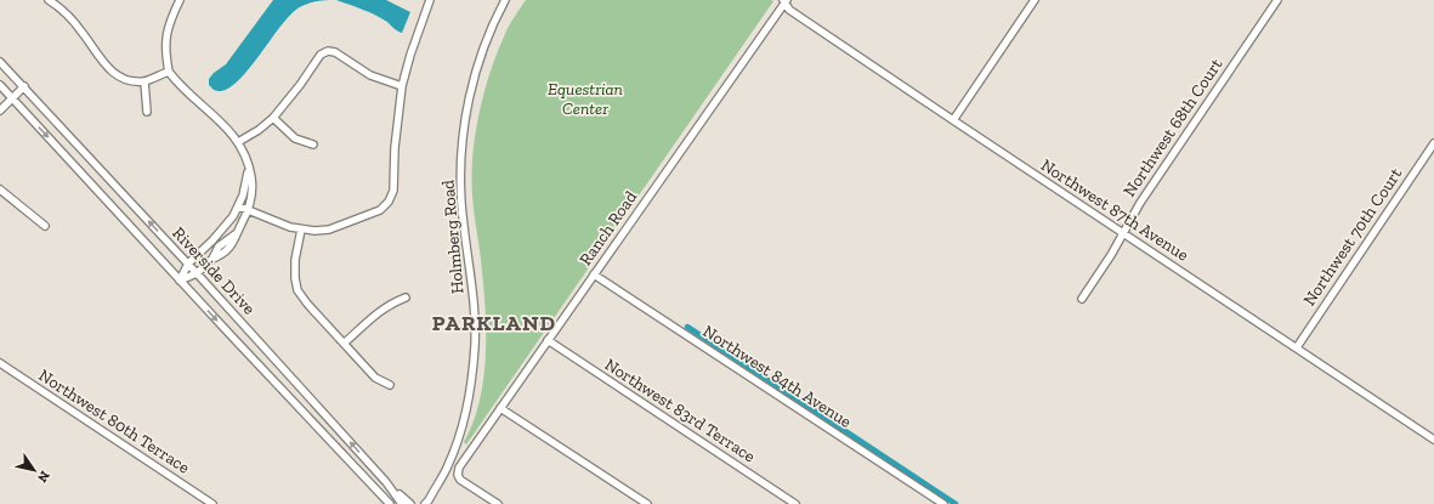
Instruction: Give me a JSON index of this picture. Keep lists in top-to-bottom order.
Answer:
{
  "streets": {
    "street": [
      "Northwest 68th Court",
      "Northwest 87th Avenue",
      "Ranch Road",
      "Holmberg Road",
      "Northwest 70th Court",
      "Riverside Drive",
      "Northwest 84th Avenue",
      "Northwest 83rd Terrace",
      "Northwest 80th Terrace"
    ]
  },
  "crossings": [
    ["Northwest 68th Court", "Northwest 87th Avenue"],
    ["Northwest 87th Avenue", "Ranch Road"],
    ["Northwest 87th Avenue", "Northwest 70th Court"],
    ["Ranch Road", "Northwest 84th Avenue"],
    ["Ranch Road", "Northwest 83rd Terrace"]
  ],
  "districts": ["PARKLAND"],
  "parks": ["Equestrian Center"],
  "north": "bottom right"
}
